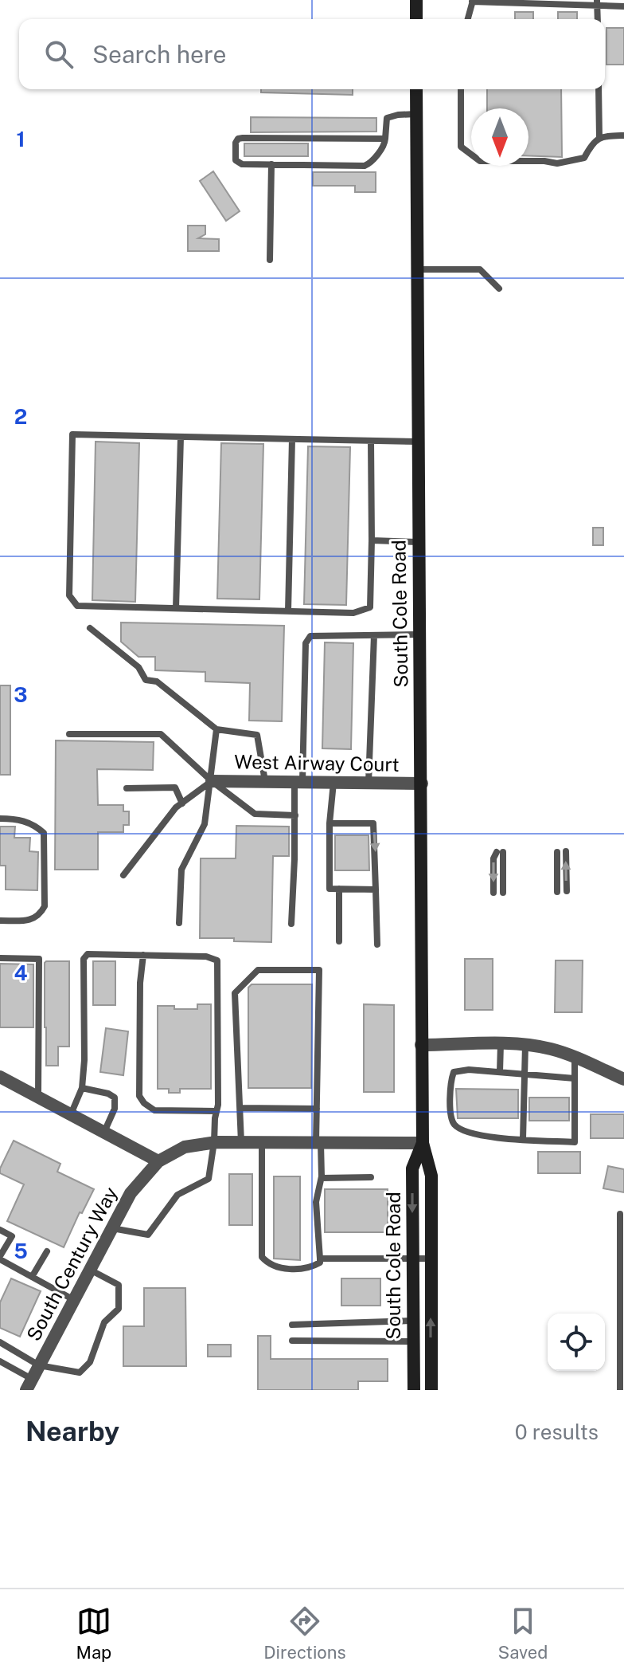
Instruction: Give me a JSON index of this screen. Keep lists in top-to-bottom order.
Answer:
{
  "streets": {
    "main road": ["South Cole Road"],
    "street": ["West Airway Court", "South Century Way"]
  },
  "crossings": [
    ["South Cole Road", "West Airway Court"],
    ["South Cole Road", "South Century Way"]
  ],
  "north": "bottom",
  "page": {
    "search": "Search here",
    "heading": ["Nearby", "0 results"],
    "nav": ["Map", "Directions", "Saved"]
  },
  "grid": {
    "rows": [
      "1",
      "2",
      "3",
      "4",
      "5"
    ]
  }
}
